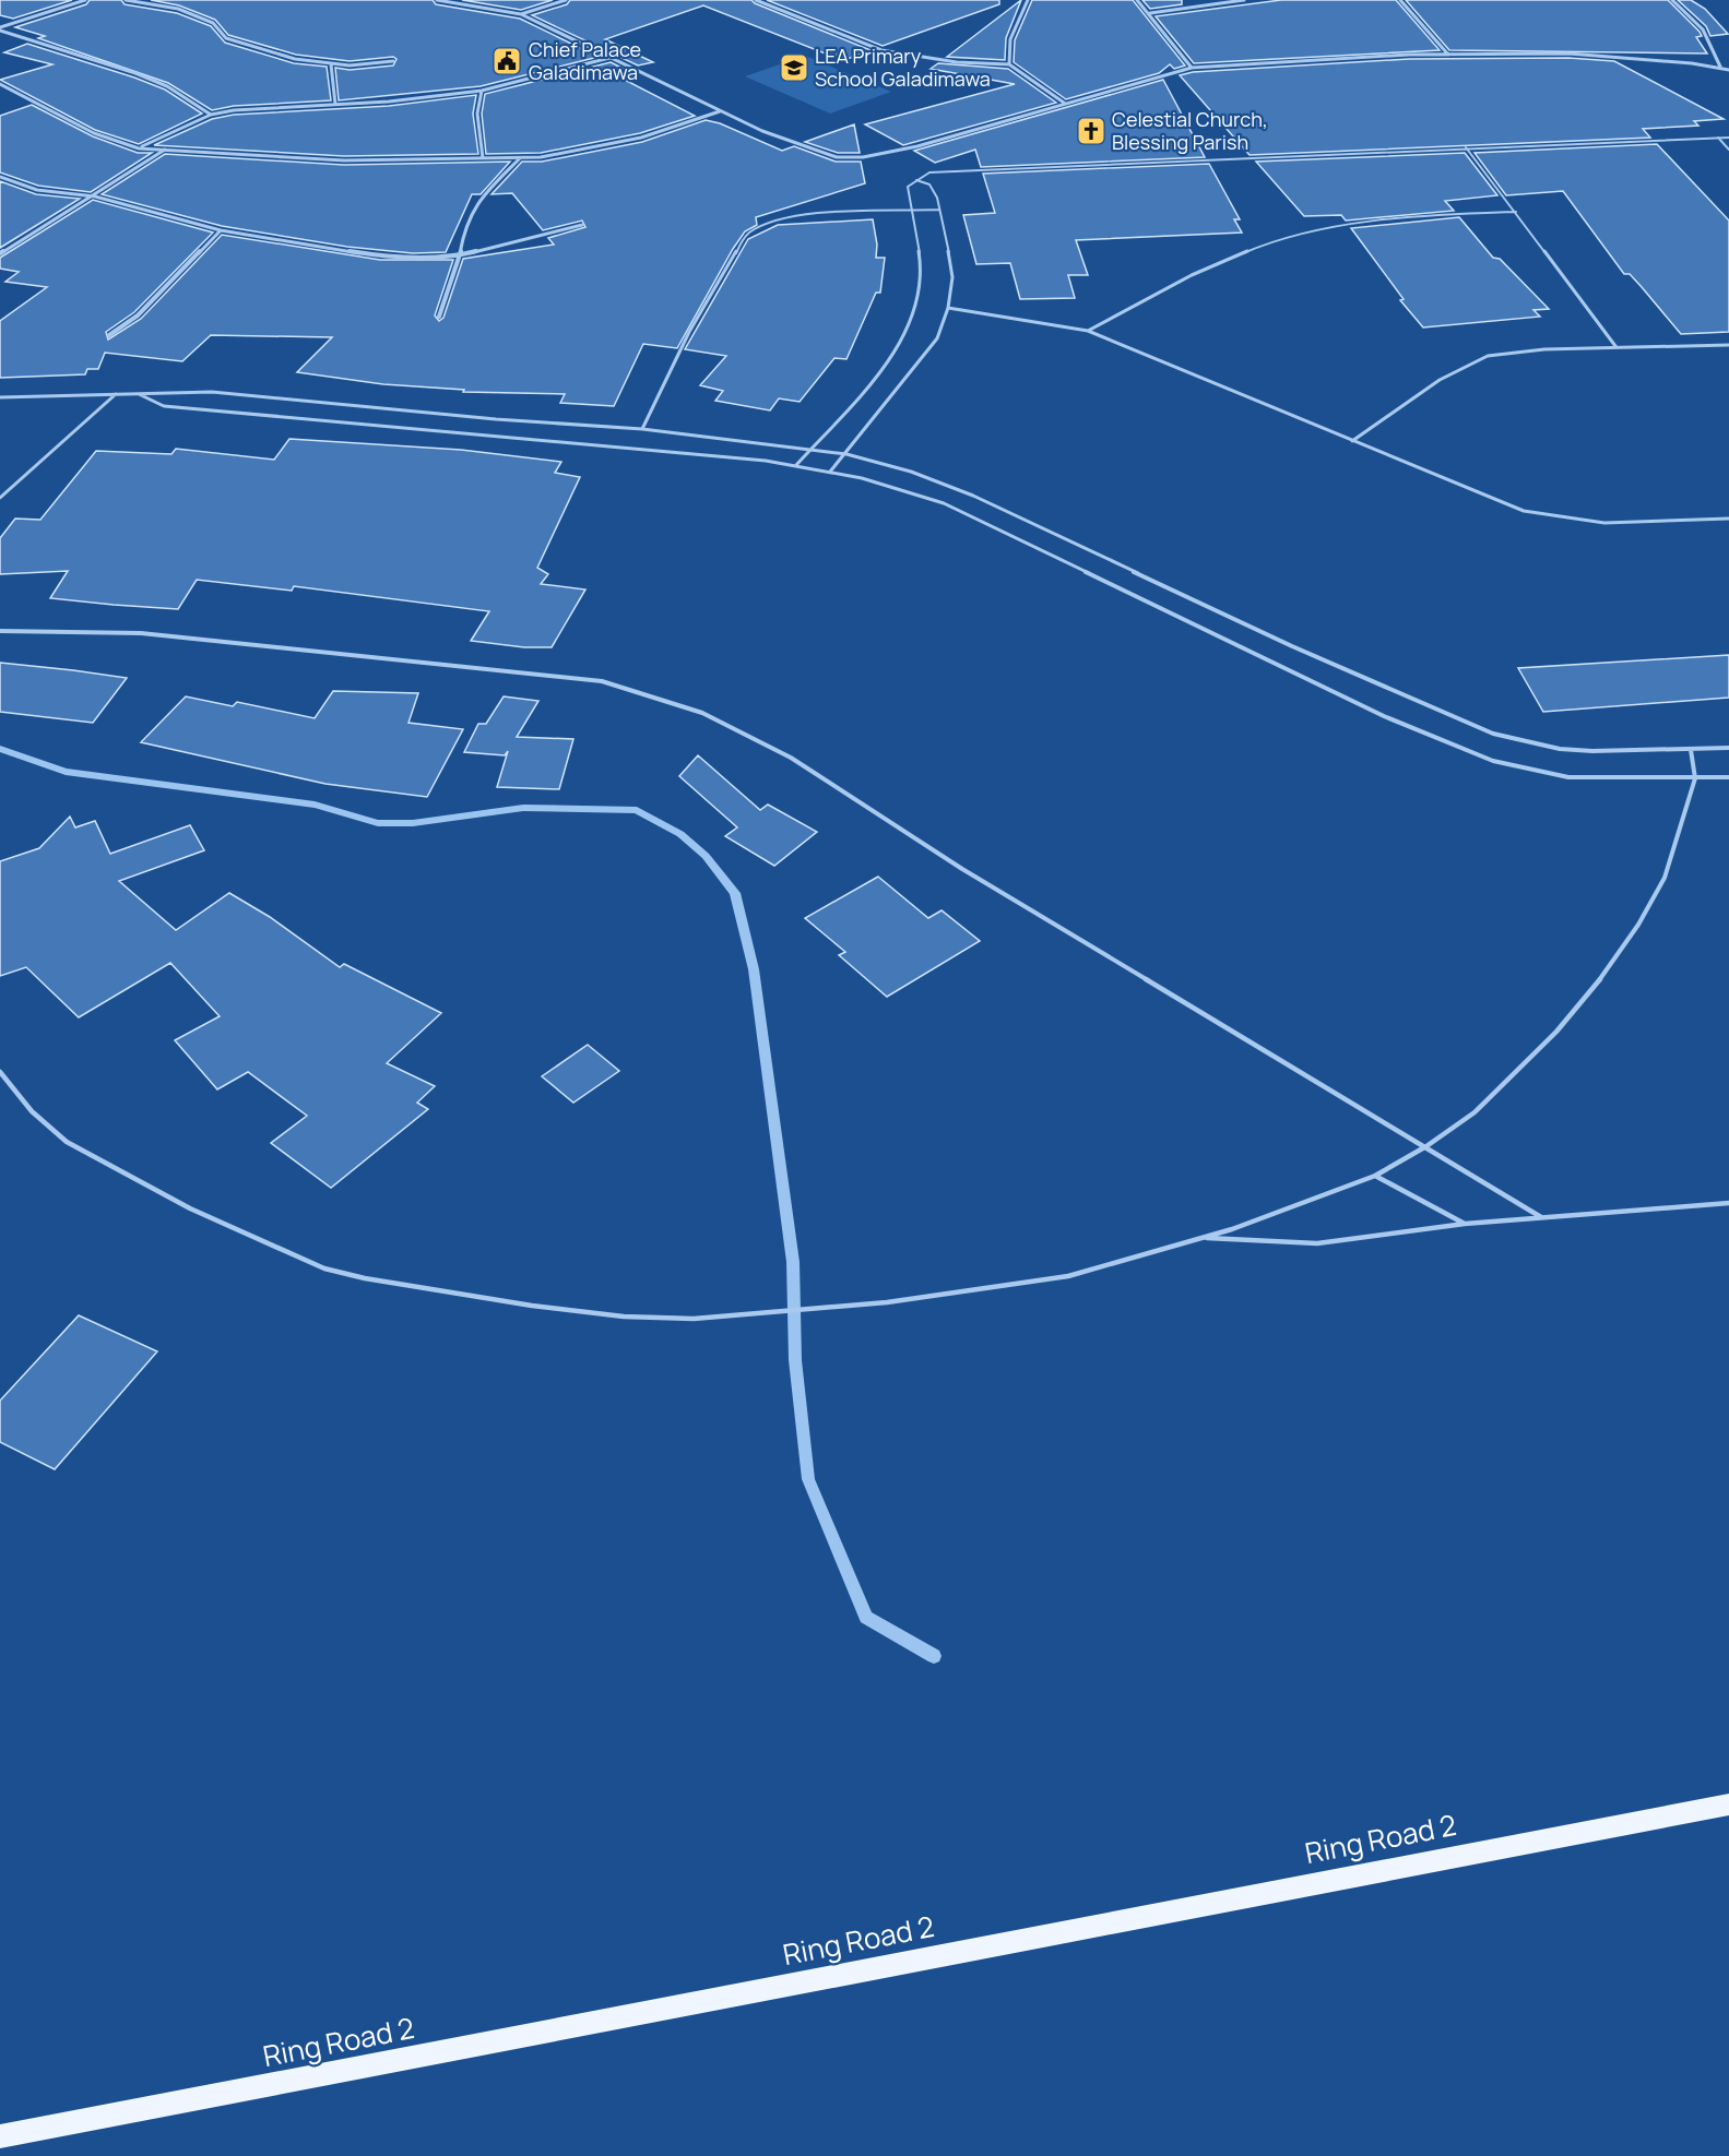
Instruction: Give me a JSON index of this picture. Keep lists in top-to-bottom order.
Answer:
{
  "streets": {
    "main road": ["Ring Road 2"]
  },
  "places": {
    "public building": ["Chief Palace Galadimawa"],
    "school or university": ["LEA Primary School Galadimawa"],
    "church": ["Celestial Church, Blessing Parish"]
  }
}
